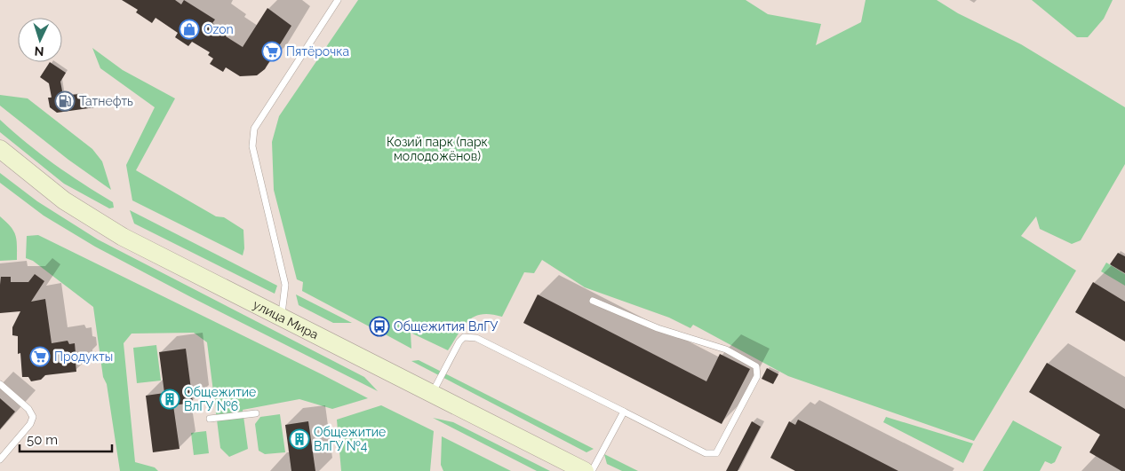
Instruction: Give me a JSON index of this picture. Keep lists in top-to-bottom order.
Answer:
{
  "streets": {
    "main road": ["улица Мира"]
  },
  "parks": ["Козий парк (парк молодожёнов)"],
  "places": {
    "shop": ["Ozon"],
    "supermarket": ["Пятёрочка", "Продукты"],
    "fuel station": ["Татнефть"],
    "bus stop": ["Общежития ВлГУ"],
    "building": ["Общежитие ВлГУ №6", "Общежитие ВлГУ №4"]
  },
  "scale_bar": "50 m",
  "north": "bottom"
}
